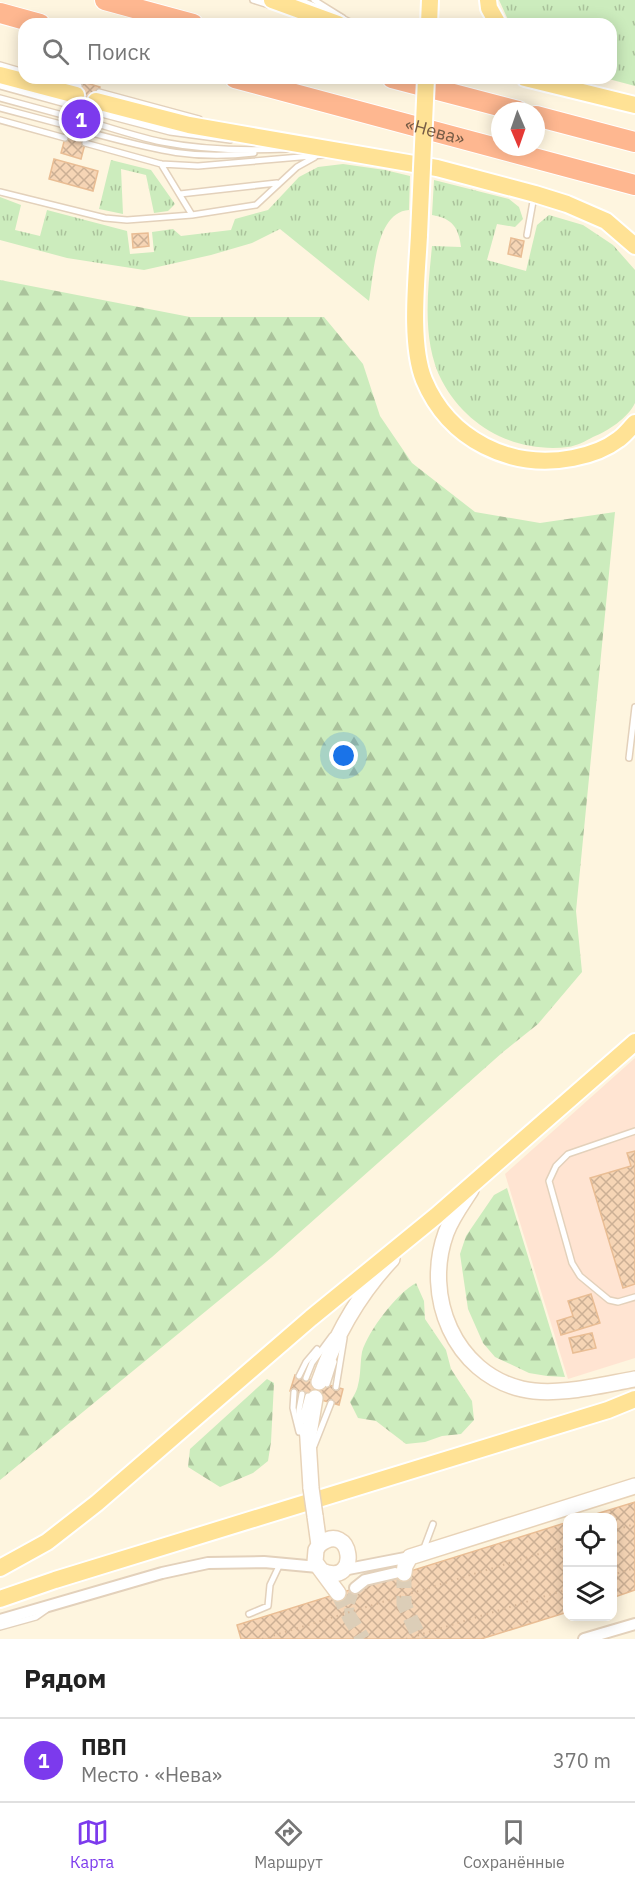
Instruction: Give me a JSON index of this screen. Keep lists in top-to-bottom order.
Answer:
{
  "streets": {
    "highway": ["«Нева»"]
  },
  "north": "bottom",
  "page": {
    "search": "Поиск",
    "pins": "1",
    "heading": "Рядом",
    "list": [
      {
        "mark": "1",
        "name": "ПВП",
        "note": "Место · «Нева»",
        "value": "370 m"
      }
    ],
    "nav": ["Карта", "Маршрут", "Сохранённые"]
  }
}
